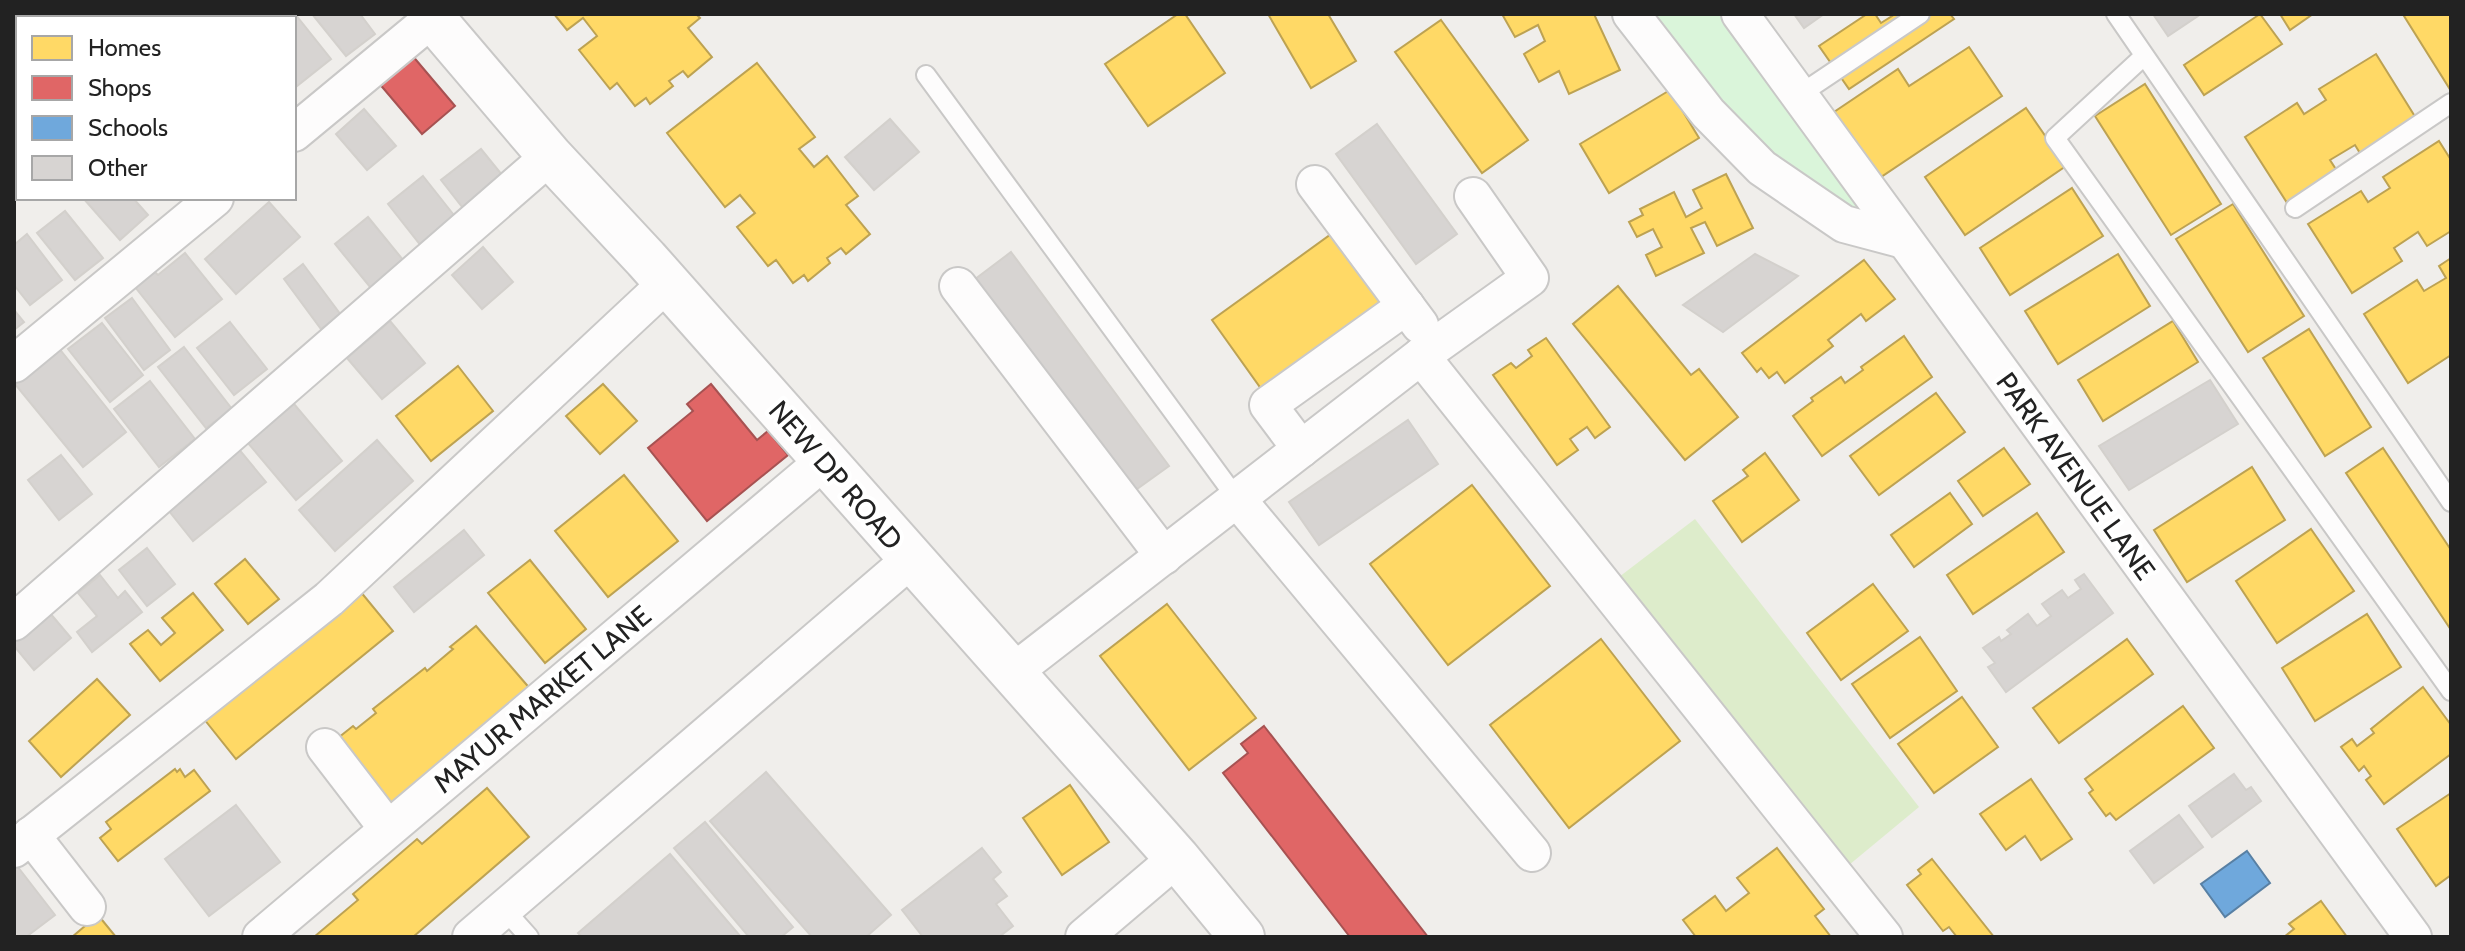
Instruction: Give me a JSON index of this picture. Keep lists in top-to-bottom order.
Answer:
{
  "streets": {
    "street": ["NEW DP ROAD", "PARK AVENUE LANE", "MAYUR MARKET LANE"]
  },
  "crossings": [
    ["NEW DP ROAD", "MAYUR MARKET LANE"]
  ],
  "legend": [
    "Homes",
    "Shops",
    "Schools",
    "Other"
  ]
}
